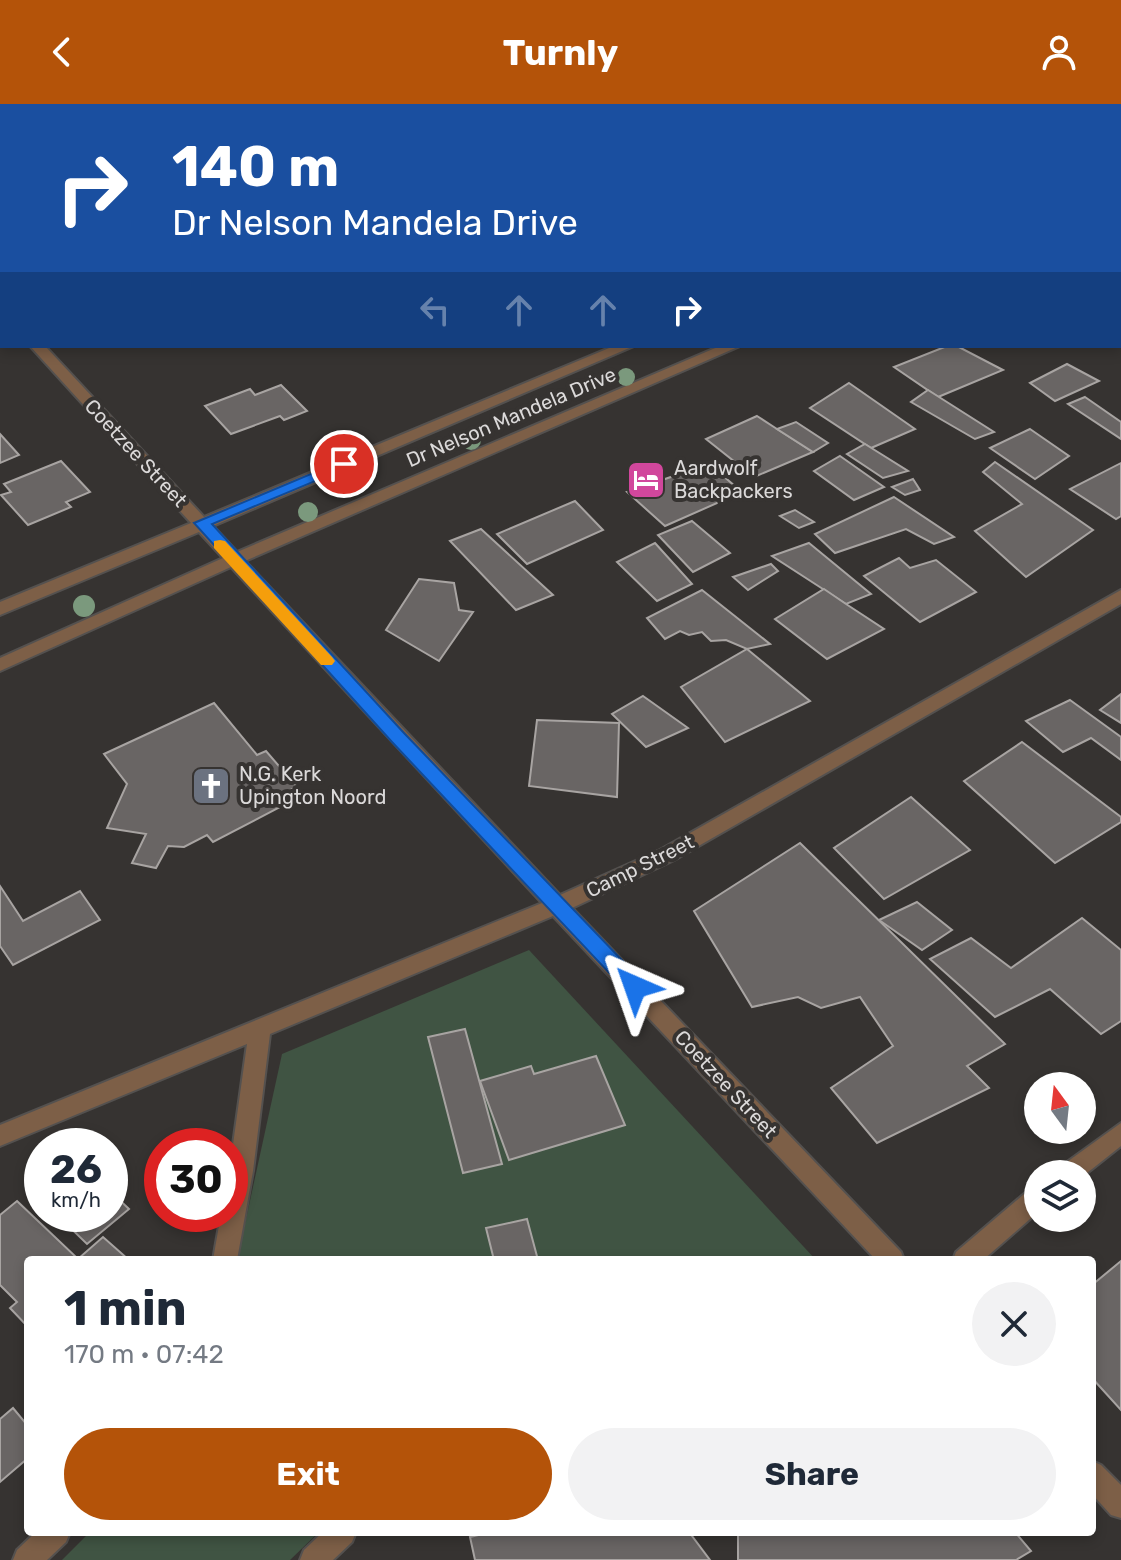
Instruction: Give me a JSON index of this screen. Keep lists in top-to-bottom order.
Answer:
{
  "streets": {
    "street": ["Dr Nelson Mandela Drive", "Coetzee Street", "Camp Street"]
  },
  "crossings": [
    ["Dr Nelson Mandela Drive", "Coetzee Street"],
    ["Coetzee Street", "Camp Street"]
  ],
  "places": {
    "hotel": ["Aardwolf Backpackers"],
    "church": ["N.G. Kerk Upington Noord"]
  },
  "north": "top",
  "page": {
    "header": "Turnly",
    "turn": ["140 m", "Dr Nelson Mandela Drive"],
    "speed": "26 km/h",
    "limit": "30",
    "heading": ["1 min", "170 m · 07:42"],
    "buttons": ["Exit", "Share"]
  }
}
